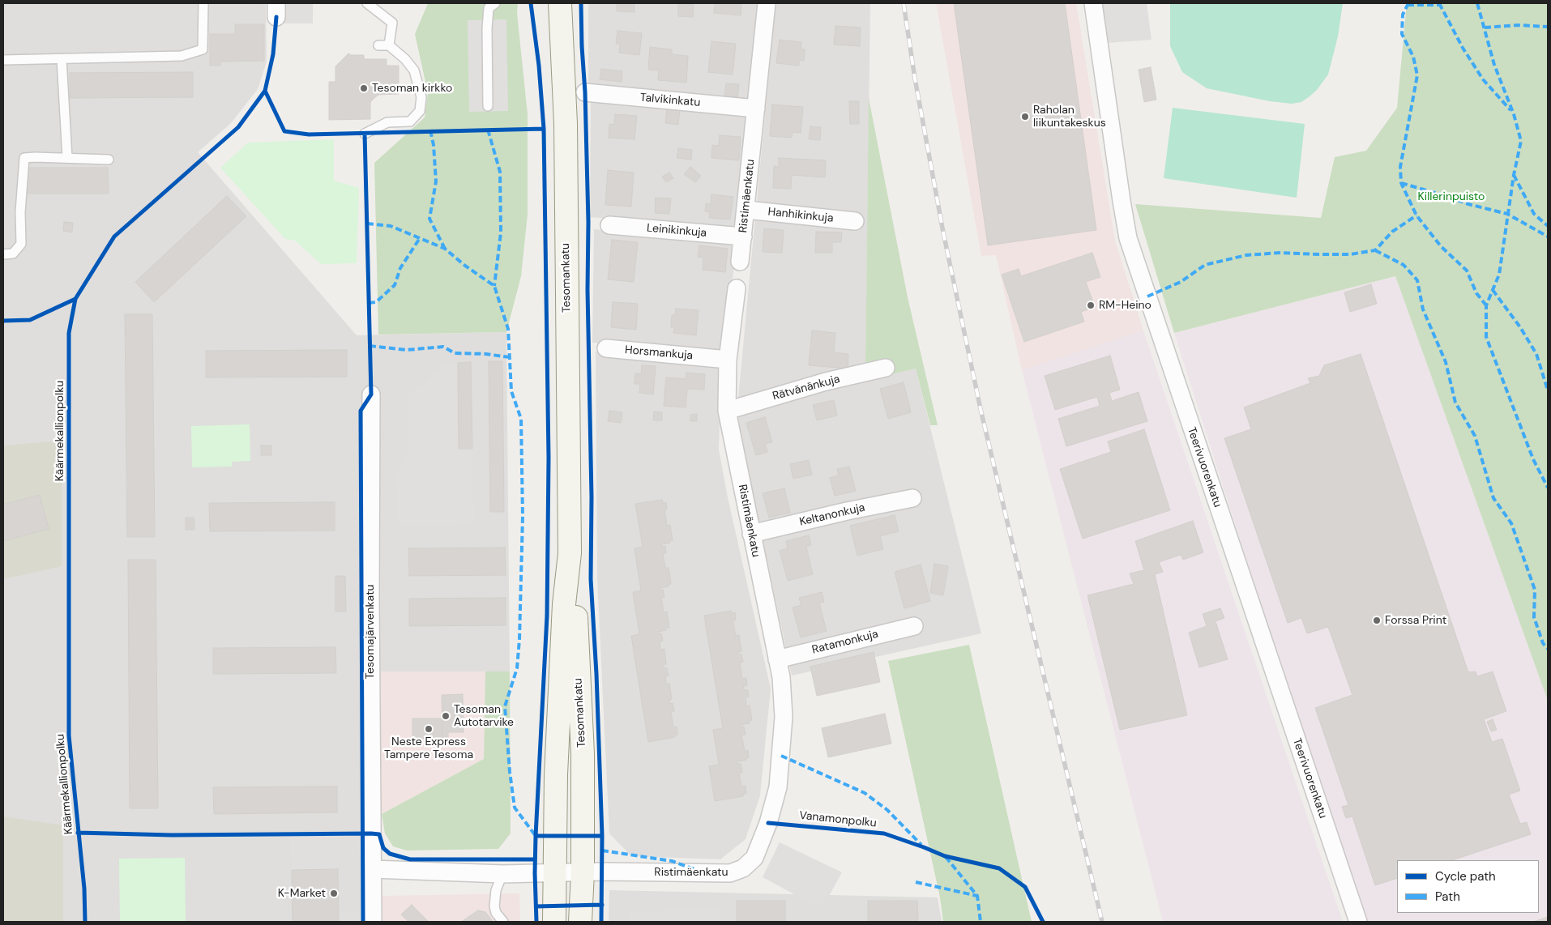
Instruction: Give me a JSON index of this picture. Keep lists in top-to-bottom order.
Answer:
{
  "streets": {
    "main road": ["Tesomankatu"],
    "street": [
      "Talvikinkatu",
      "Ristimäenkatu",
      "Hanhikinkuja",
      "Leinikinkuja",
      "Horsmankuja",
      "Rätvänänkuja",
      "Teerivuorenkatu",
      "Keltanonkuja",
      "Tesomajärvenkatu",
      "Ratamonkuja"
    ],
    "cycle path": ["Käärmekallionpolku", "Vanamonpolku"]
  },
  "crossings": [
    ["Talvikinkatu", "Ristimäenkatu"],
    ["Ristimäenkatu", "Hanhikinkuja"],
    ["Ristimäenkatu", "Leinikinkuja"],
    ["Ristimäenkatu", "Tesomankatu"],
    ["Ristimäenkatu", "Horsmankuja"],
    ["Ristimäenkatu", "Rätvänänkuja"],
    ["Ristimäenkatu", "Keltanonkuja"],
    ["Ristimäenkatu", "Ratamonkuja"]
  ],
  "parks": ["Killerinpuisto"],
  "places": [
    "Tesoman kirkko",
    "Raholan liikuntakeskus",
    "RM-Heino",
    "Forssa Print",
    "Tesoman Autotarvike",
    "Neste Express Tampere Tesoma",
    "K-Market"
  ],
  "legend": ["Cycle path", "Path"]
}
